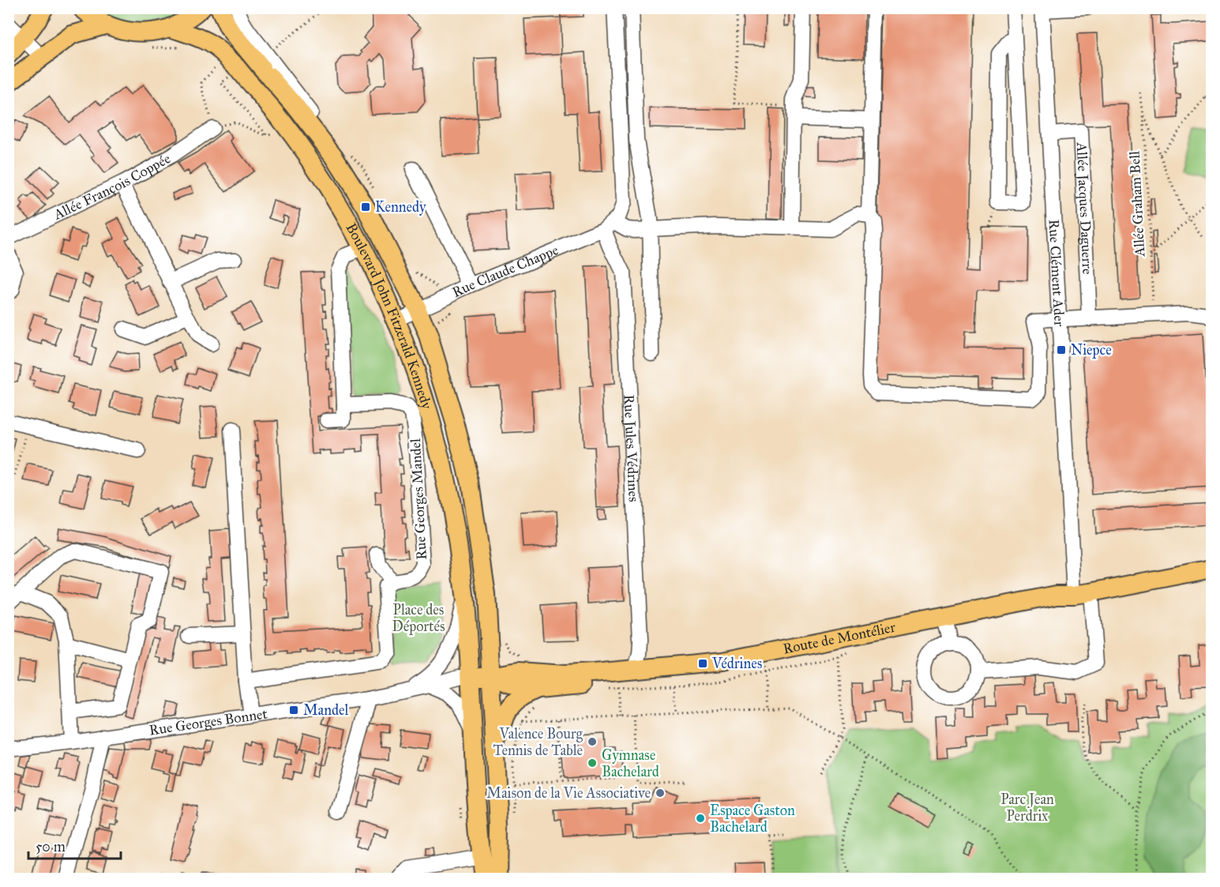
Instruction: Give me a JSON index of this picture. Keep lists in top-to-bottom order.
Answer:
{
  "streets": {
    "main road": ["Boulevard John Fitzerald Kennedy", "Route de Montélier"],
    "street": [
      "Allée François Coppée",
      "Allée Jacques Daguerre",
      "Rue Claude Chappe",
      "Rue Clément Ader",
      "Rue Jules Védrines",
      "Rue Georges Mandel",
      "Rue Georges Bonnet"
    ],
    "path": ["Allée Graham Bell"]
  },
  "crossings": [
    ["Allée Jacques Daguerre", "Rue Clément Ader"],
    ["Rue Claude Chappe", "Boulevard John Fitzerald Kennedy"],
    ["Rue Claude Chappe", "Rue Jules Védrines"],
    ["Rue Clément Ader", "Route de Montélier"],
    ["Boulevard John Fitzerald Kennedy", "Route de Montélier"],
    ["Boulevard John Fitzerald Kennedy", "Rue Georges Bonnet"],
    ["Rue Jules Védrines", "Route de Montélier"],
    ["Route de Montélier", "Rue Georges Bonnet"]
  ],
  "parks": ["Place des Déportés", "Parc Jean Perdrix"],
  "places": {
    "transit": [
      "Kennedy",
      "Niepce",
      "Védrines",
      "Mandel"
    ],
    "other": [
      "Valence Bourg Tennis de Table",
      "Gymnase Bachelard",
      "Maison de la Vie Associative",
      "Espace Gaston Bachelard"
    ]
  },
  "scale_bar": "50 m"
}
